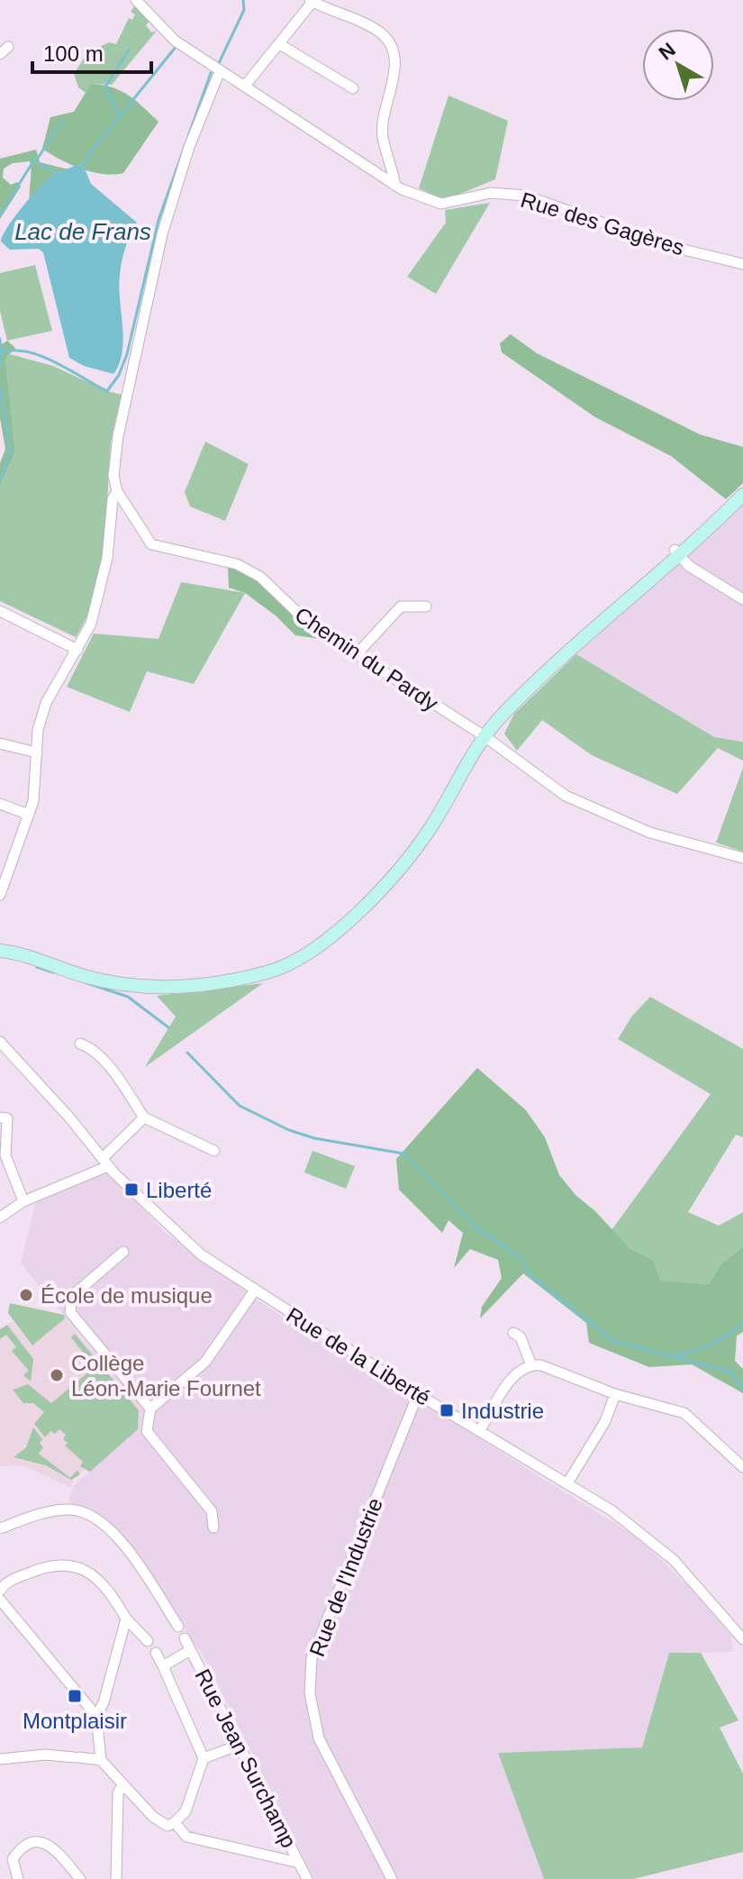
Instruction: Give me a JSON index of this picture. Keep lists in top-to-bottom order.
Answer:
{
  "streets": {
    "street": [
      "Rue des Gagères",
      "Chemin du Pardy",
      "Rue de la Liberté",
      "Rue de l'Industrie",
      "Rue Jean Surchamp"
    ]
  },
  "crossings": [
    ["Rue de la Liberté", "Rue de l'Industrie"]
  ],
  "water": ["Lac de Frans"],
  "places": {
    "transit": ["Liberté", "Industrie", "Montplaisir"],
    "other": ["École de musique", "Collège Léon-Marie Fournet"]
  },
  "scale_bar": "100 m",
  "north": "top left"
}
